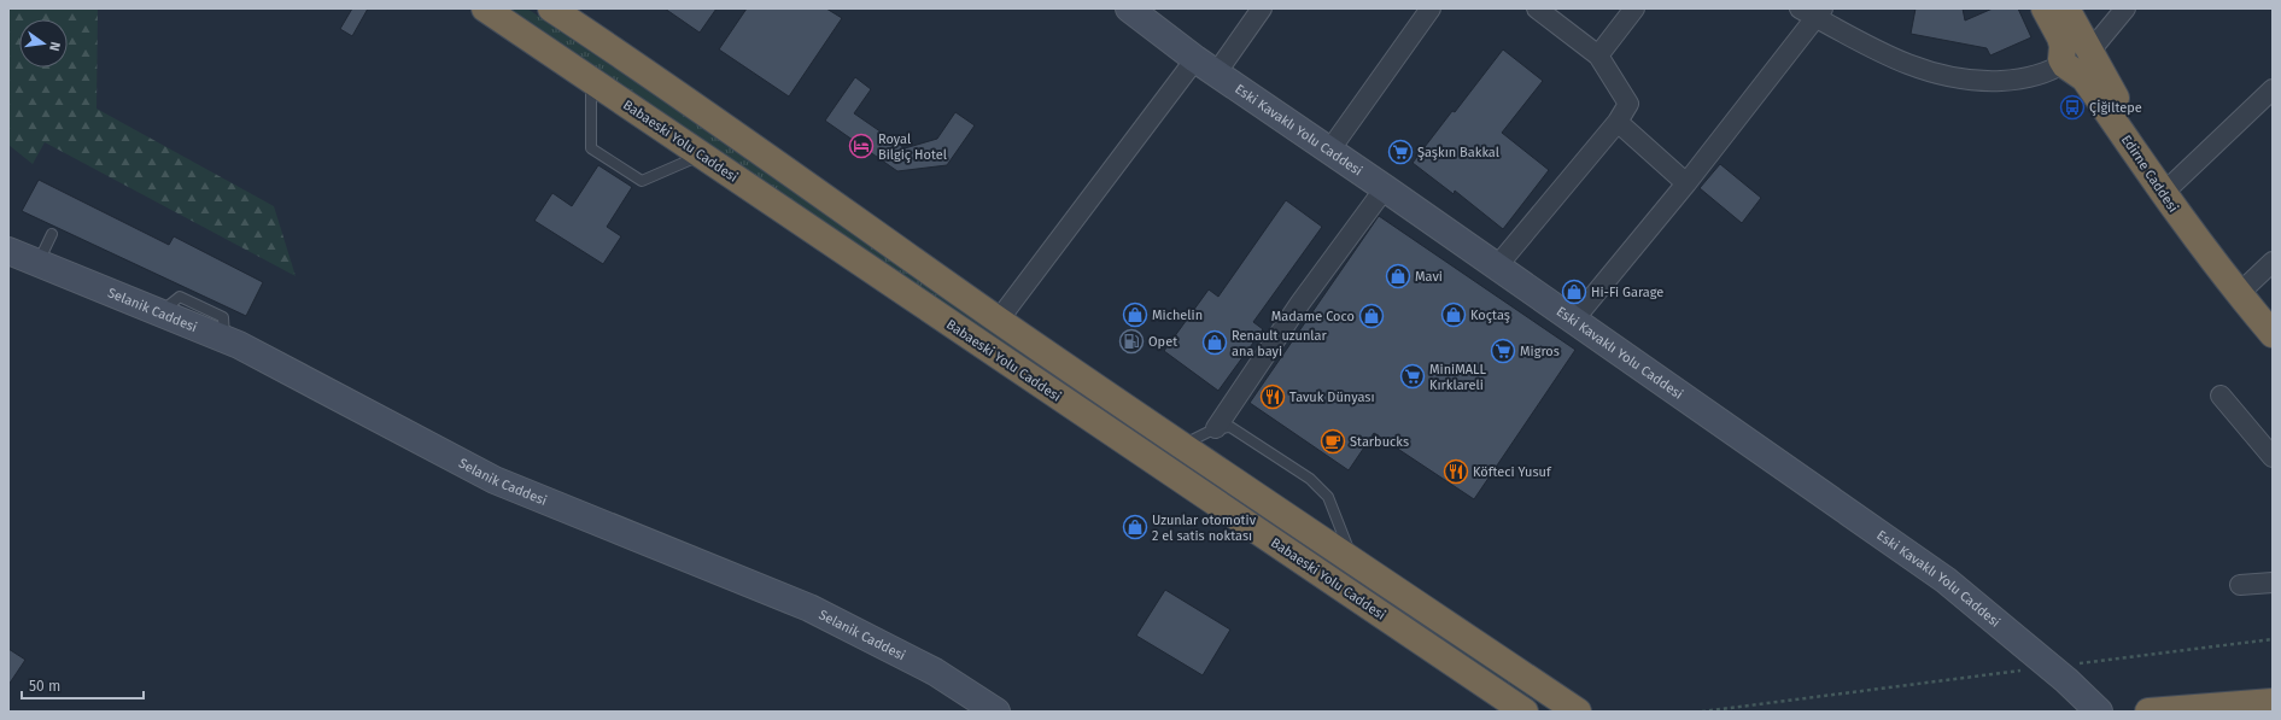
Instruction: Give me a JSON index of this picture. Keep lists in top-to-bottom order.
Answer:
{
  "streets": {
    "highway": ["Babaeski Yolu Caddesi", "Edirne Caddesi"],
    "street": ["Eski Kavaklı Yolu Caddesi", "Selanik Caddesi"]
  },
  "places": {
    "bus stop": ["Çİğiltepe"],
    "hotel": ["Royal Bilgiç Hotel"],
    "supermarket": ["Şaşkın Bakkal", "Migros", "MiniMALL Kırklareli"],
    "shop": [
      "Mavi",
      "Hi-Fi Garage",
      "Michelin",
      "Koçtaş",
      "Madame Coco",
      "Renault uzunlar ana bayi",
      "Uzunlar otomotiv 2 el satis noktası"
    ],
    "fuel station": ["Opet"],
    "restaurant": ["Tavuk Dünyası", "Köfteci Yusuf"],
    "cafe": ["Starbucks"]
  },
  "scale_bar": "50 m",
  "north": "right"
}
